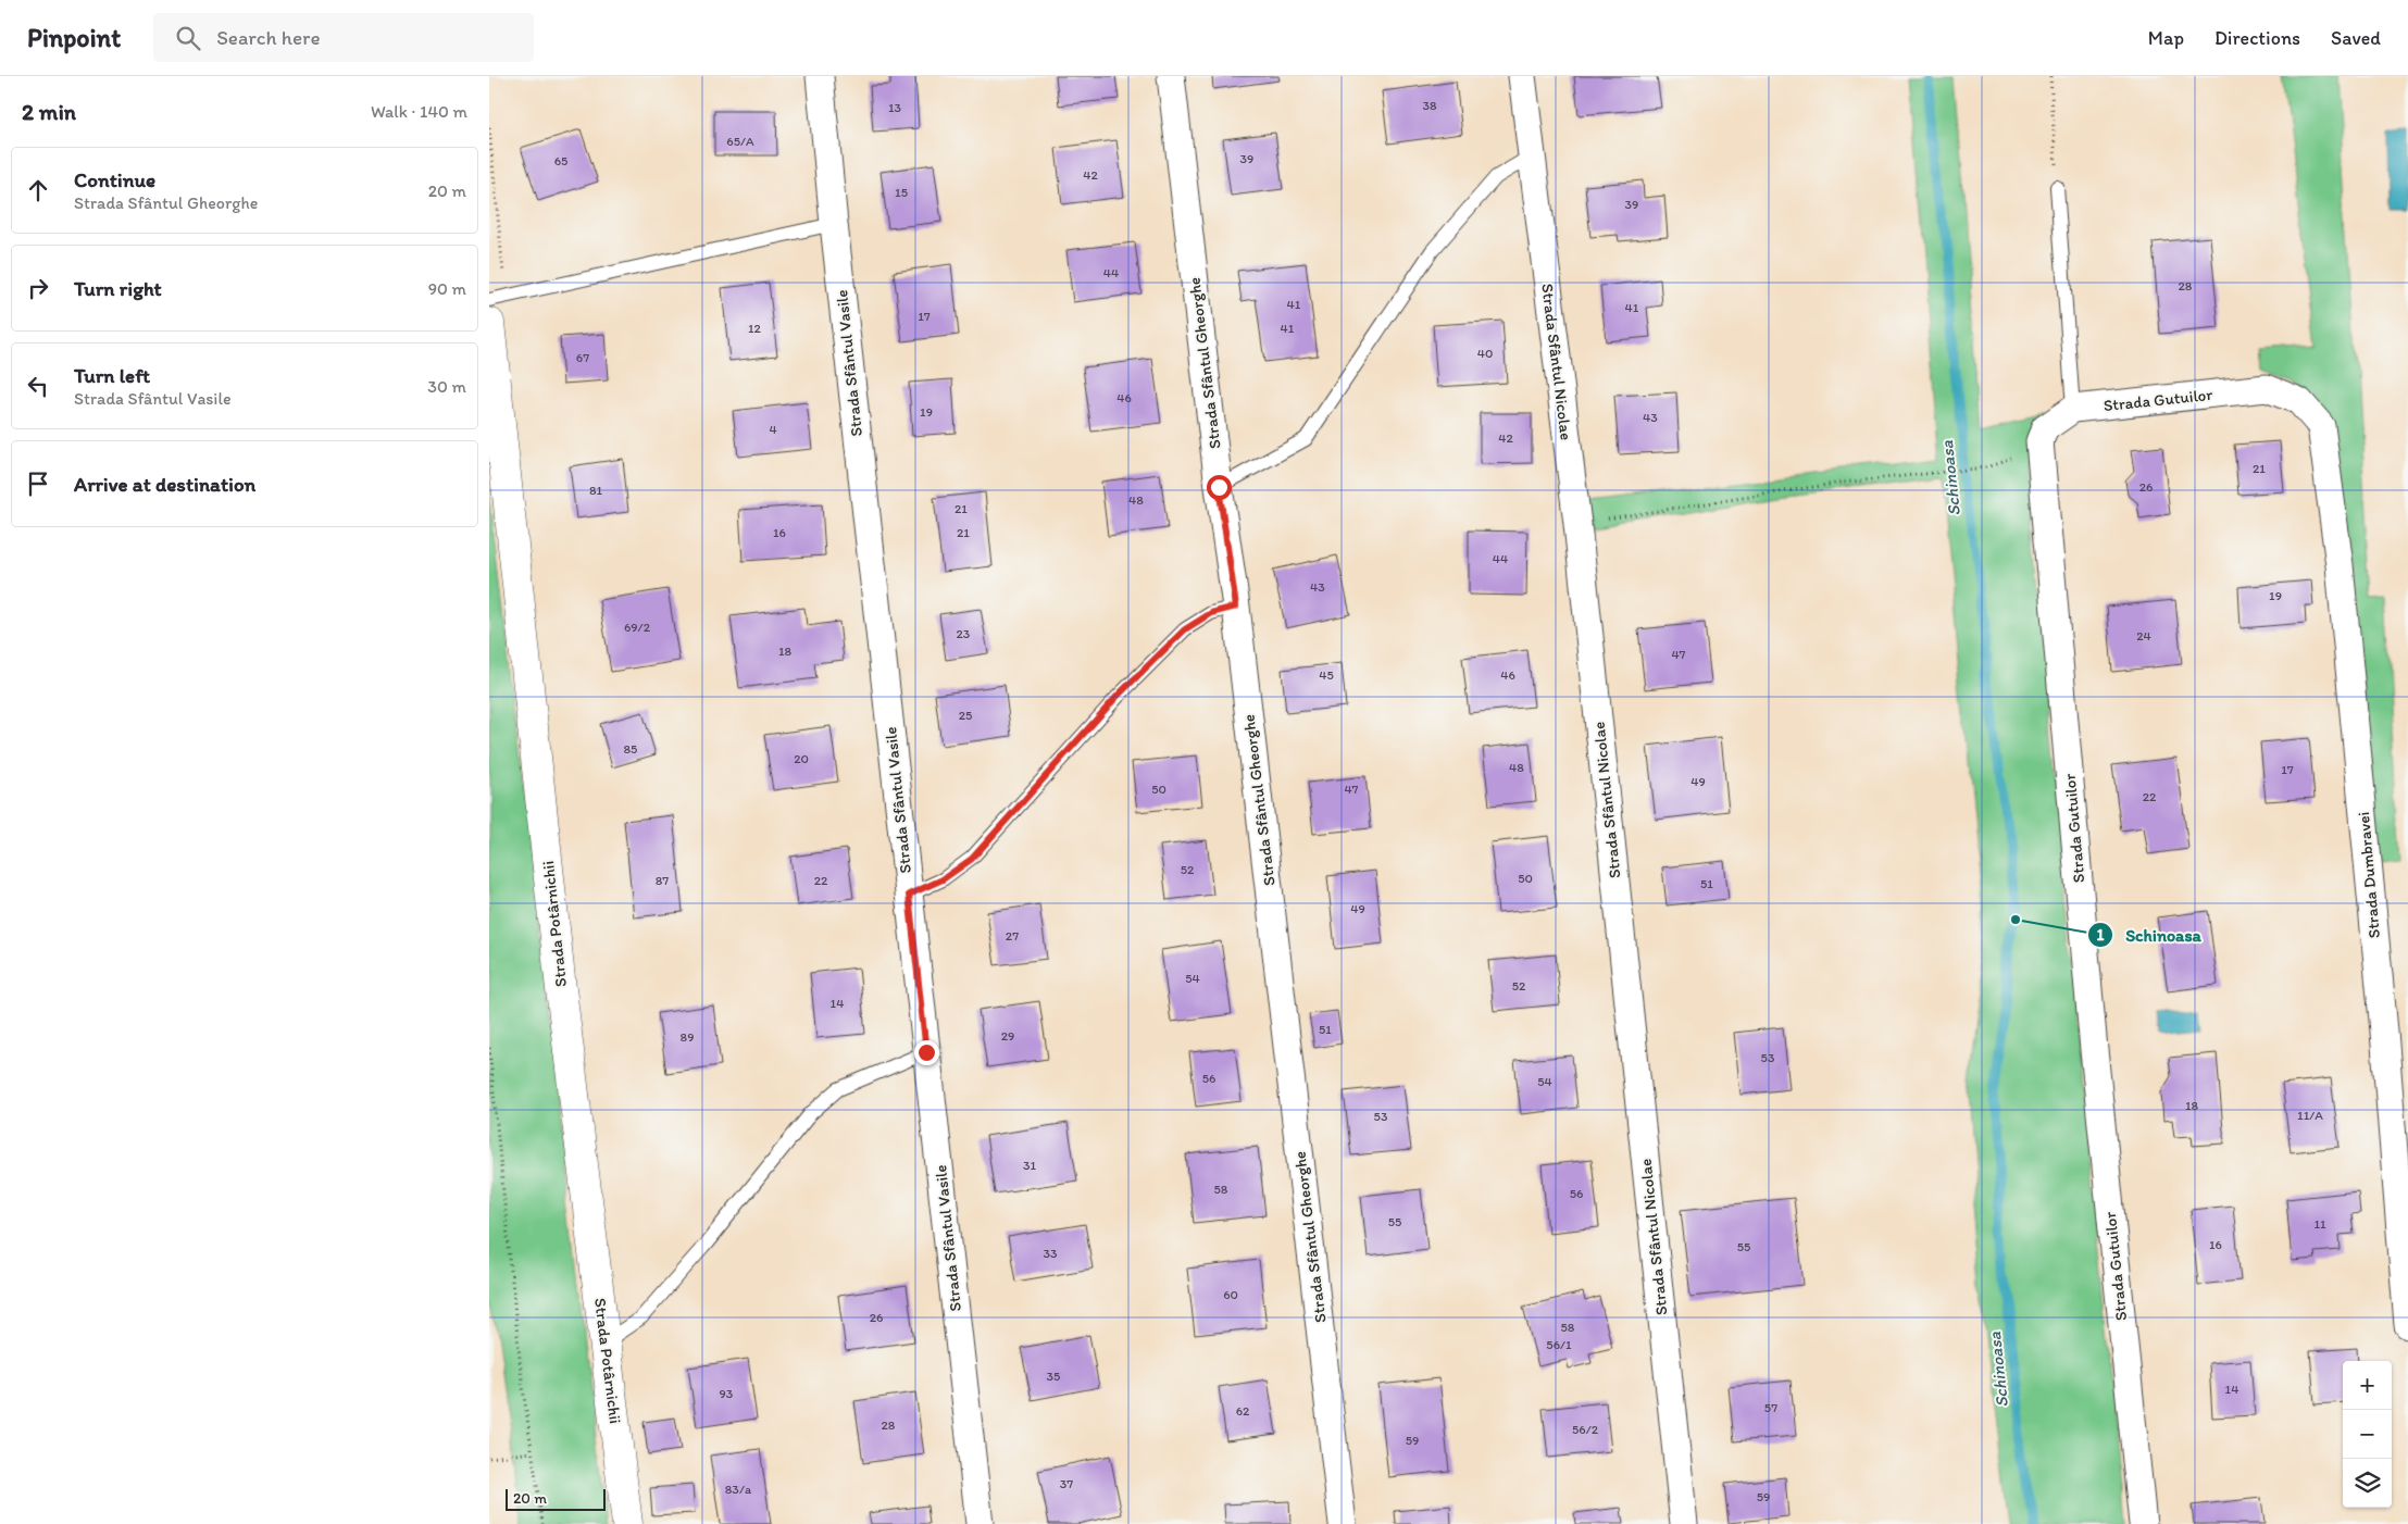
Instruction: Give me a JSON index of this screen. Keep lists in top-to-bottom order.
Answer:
{
  "streets": {
    "street": [
      "Strada Sfântul Nicolae",
      "Strada Sfântul Vasile",
      "Strada Sfântul Gheorghe",
      "Strada Gutuilor",
      "Strada Dumbravei",
      "Strada Potârnichii"
    ]
  },
  "crossings": [
    ["Strada Gutuilor", "Strada Dumbravei"]
  ],
  "water": ["Schinoasa"],
  "places": ["Schinoasa"],
  "house_numbers": [
    "38",
    "13",
    "65/A",
    "39",
    "65",
    "42",
    "15",
    "39",
    "44",
    "28",
    "41",
    "41",
    "17",
    "12",
    "41",
    "40",
    "67",
    "46",
    "19",
    "43",
    "4",
    "42",
    "21",
    "26",
    "81",
    "48",
    "21",
    "16",
    "21",
    "44",
    "43",
    "19",
    "69/2",
    "23",
    "24",
    "18",
    "47",
    "45",
    "46",
    "25",
    "85",
    "20",
    "48",
    "17",
    "49",
    "50",
    "47",
    "22",
    "52",
    "50",
    "87",
    "22",
    "51",
    "49",
    "27",
    "54",
    "52",
    "14",
    "51",
    "29",
    "89",
    "53",
    "56",
    "54",
    "18",
    "11/A",
    "53",
    "31",
    "58",
    "56",
    "55",
    "11",
    "16",
    "55",
    "33",
    "60",
    "26",
    "58",
    "56/1",
    "35",
    "14",
    "93",
    "57",
    "62",
    "28",
    "56/2",
    "59",
    "37",
    "83/a",
    "59"
  ],
  "scale_bar": "20 m",
  "page": {
    "header": "Pinpoint",
    "search": "Search here",
    "nav": ["Map", "Directions", "Saved"],
    "heading": ["2 min", "Walk · 140 m"],
    "list": [
      ["Continue", "Strada Sfântul Gheorghe", "20 m"],
      ["Turn right", "90 m"],
      ["Turn left", "Strada Sfântul Vasile", "30 m"],
      "Arrive at destination"
    ],
    "map_buttons": ["+", "−"],
    "scale": "20 m"
  }
}
